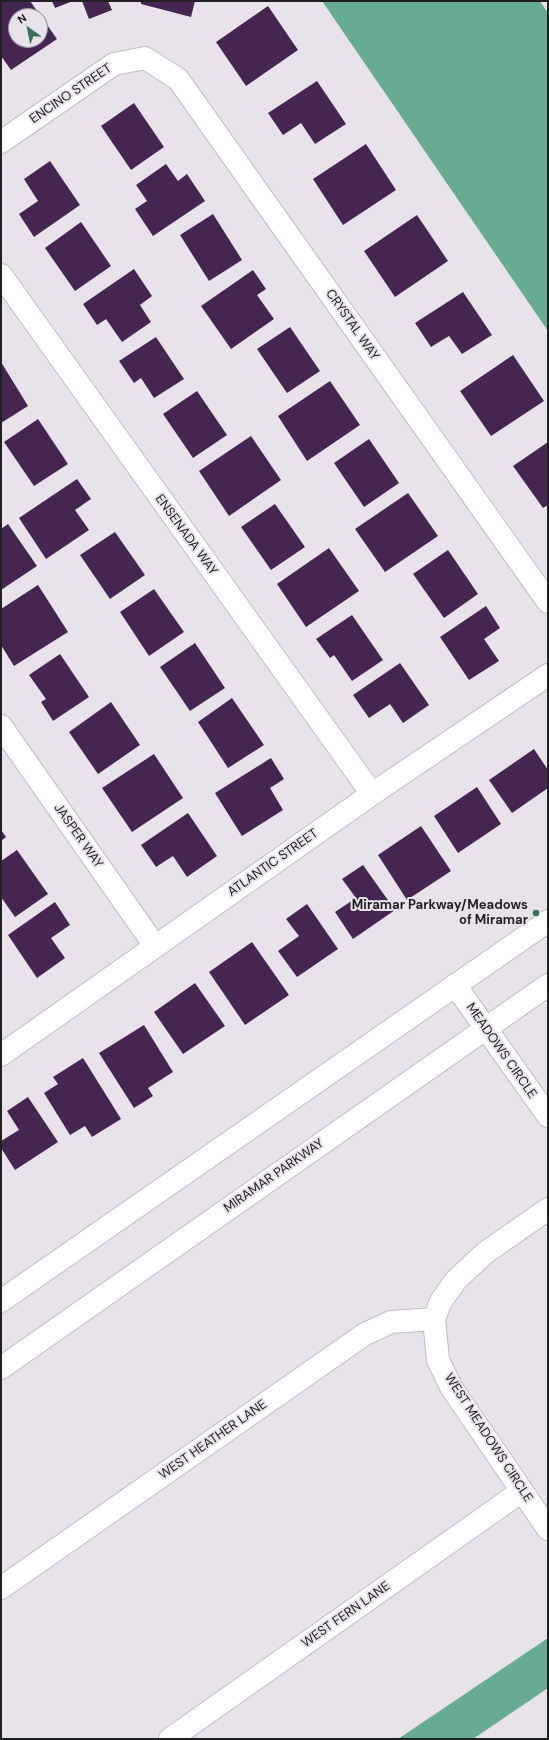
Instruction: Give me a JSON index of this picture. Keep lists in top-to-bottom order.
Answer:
{
  "streets": {
    "street": [
      "ENCINO STREET",
      "CRYSTAL WAY",
      "ENSENADA WAY",
      "JASPER WAY",
      "ATLANTIC STREET",
      "MEADOWS CIRCLE",
      "MIRAMAR PARKWAY",
      "WEST MEADOWS CIRCLE",
      "WEST HEATHER LANE",
      "WEST FERN LANE"
    ]
  },
  "crossings": [
    ["ENCINO STREET", "CRYSTAL WAY"],
    ["ENSENADA WAY", "ATLANTIC STREET"],
    ["JASPER WAY", "ATLANTIC STREET"],
    ["MEADOWS CIRCLE", "MIRAMAR PARKWAY"],
    ["WEST MEADOWS CIRCLE", "WEST HEATHER LANE"],
    ["WEST MEADOWS CIRCLE", "WEST FERN LANE"]
  ],
  "places": ["Miramar Parkway/Meadows of Miramar"],
  "north": "top left"
}
